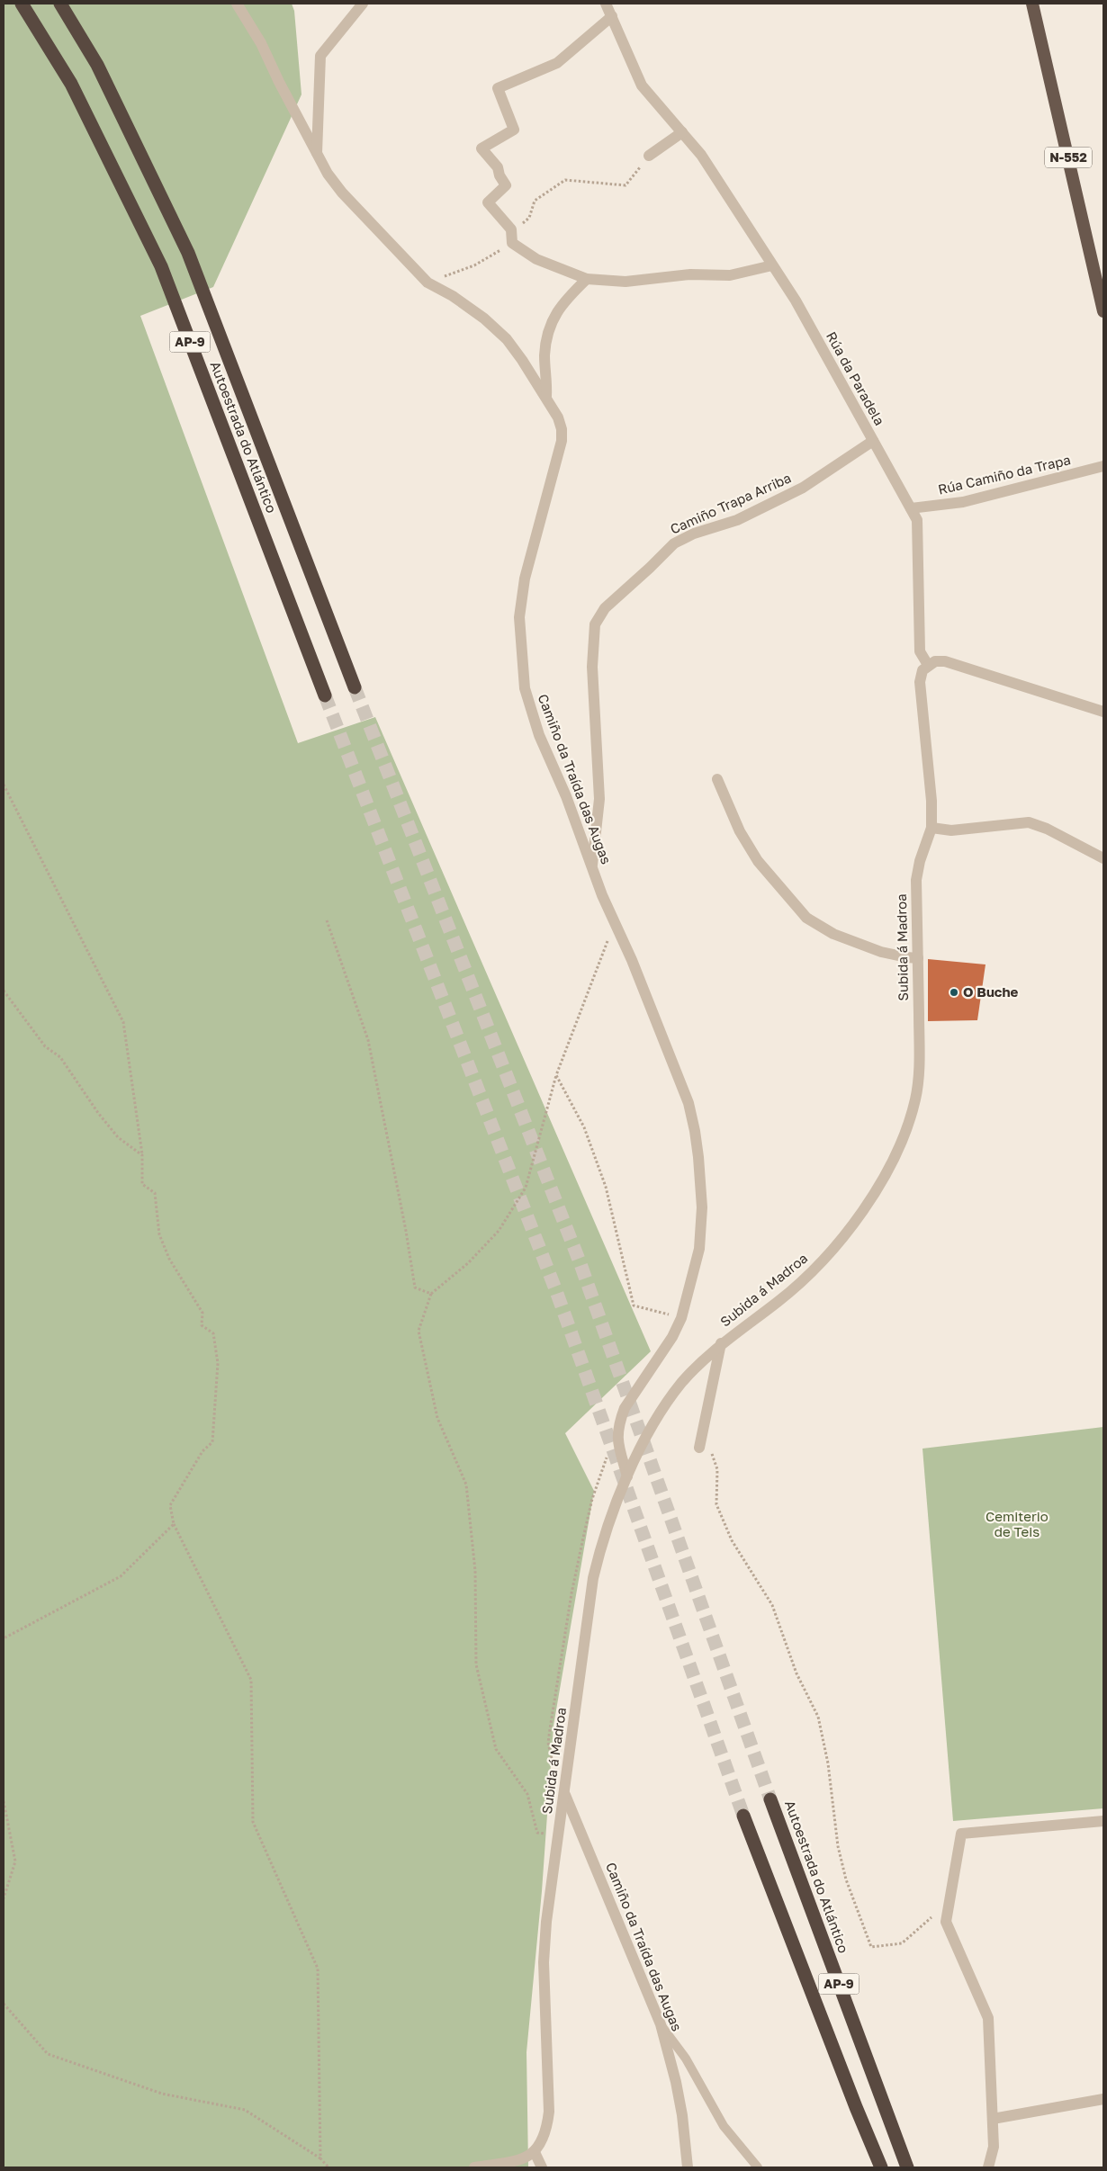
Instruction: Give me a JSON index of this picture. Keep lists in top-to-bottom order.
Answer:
{
  "streets": {
    "highway": ["N-552", "AP-9", "Autoestrada do Atlántico"],
    "street": [
      "Rúa da Paradela",
      "Rúa Camiño da Trapa",
      "Camiño Trapa Arriba",
      "Camiño da Traída das Augas",
      "Subida á Madroa"
    ]
  },
  "crossings": [
    ["Rúa da Paradela", "Rúa Camiño da Trapa"],
    ["Rúa da Paradela", "Camiño Trapa Arriba"],
    ["Rúa da Paradela", "Subida á Madroa"],
    ["Camiño Trapa Arriba", "Camiño da Traída das Augas"],
    ["Camiño da Traída das Augas", "Subida á Madroa"]
  ],
  "parks": ["Cemiterio de Teis"],
  "places": ["O Buche"]
}
